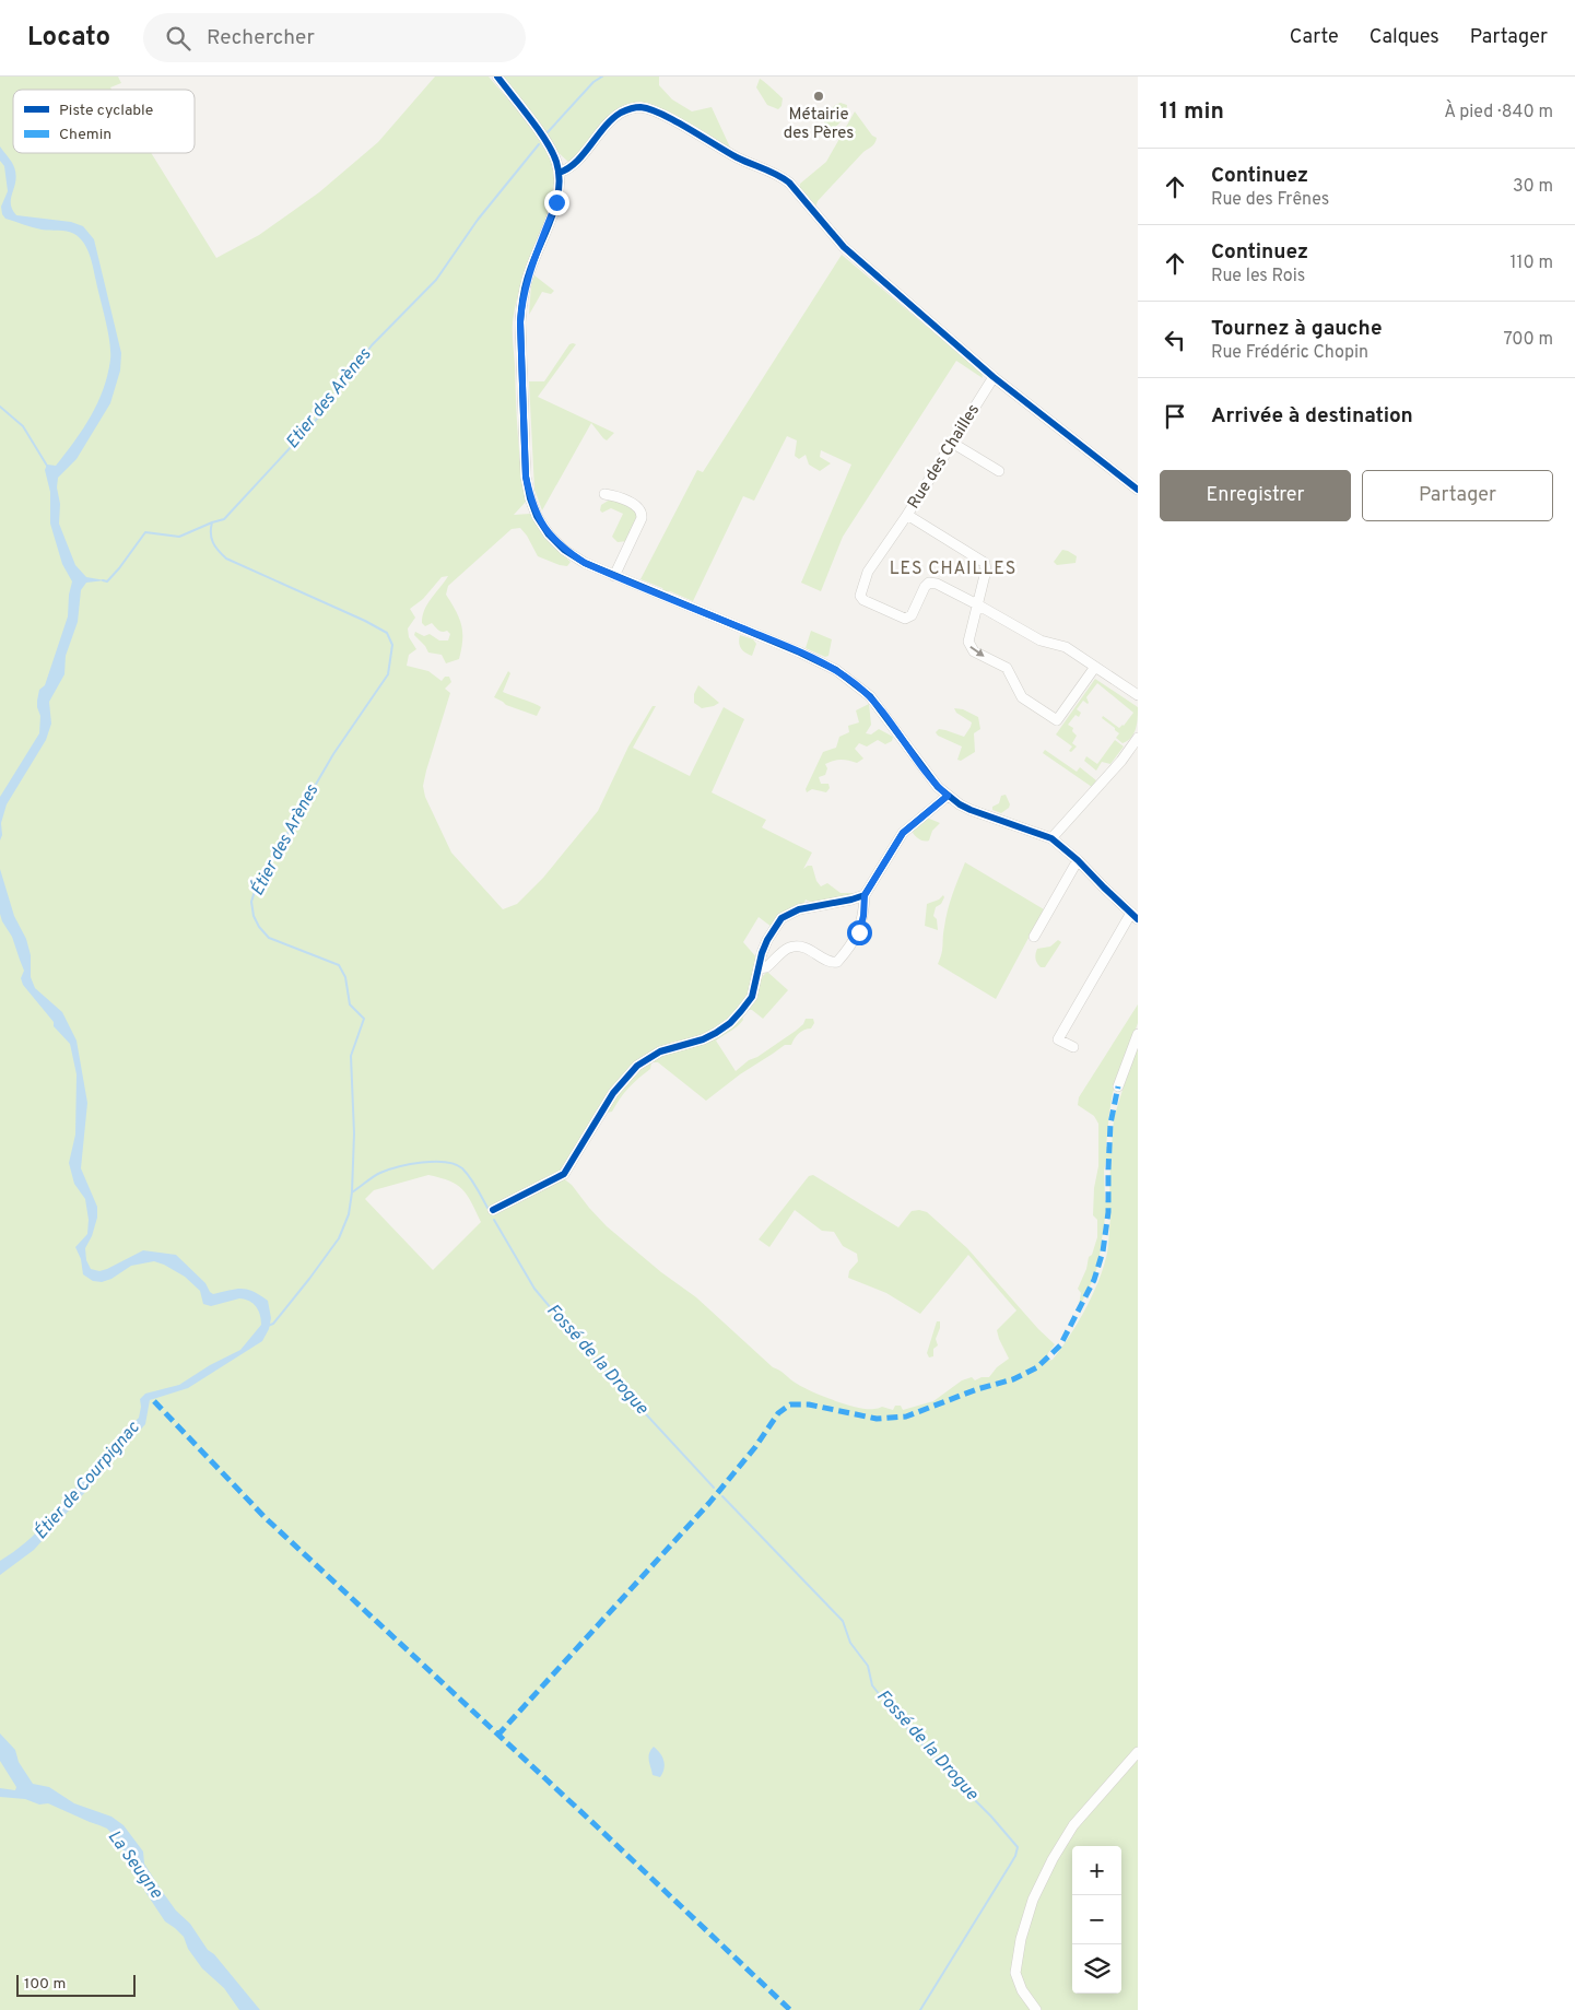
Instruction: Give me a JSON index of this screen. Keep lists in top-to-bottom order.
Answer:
{
  "streets": {
    "street": ["Rue des Chailles"]
  },
  "districts": ["LES CHAILLES"],
  "water": [
    "Etier des Arènes",
    "Étier des Arènes",
    "Fossé de la Drogue",
    "Étier de Courpignac",
    "La Seugne"
  ],
  "places": ["Métairie des Pères"],
  "legend": ["Piste cyclable", "Chemin"],
  "scale_bar": "100 m",
  "page": {
    "header": "Locato",
    "search": "Rechercher",
    "nav": ["Carte", "Calques", "Partager"],
    "heading": ["11 min", "À pied · 840 m"],
    "list": [
      ["Continuez", "Rue des Frênes", "30 m"],
      ["Continuez", "Rue les Rois", "110 m"],
      ["Tournez à gauche", "Rue Frédéric Chopin", "700 m"],
      "Arrivée à destination"
    ],
    "buttons": ["Enregistrer", "Partager"],
    "map_buttons": ["+", "−"],
    "scale": "100 m"
  }
}
